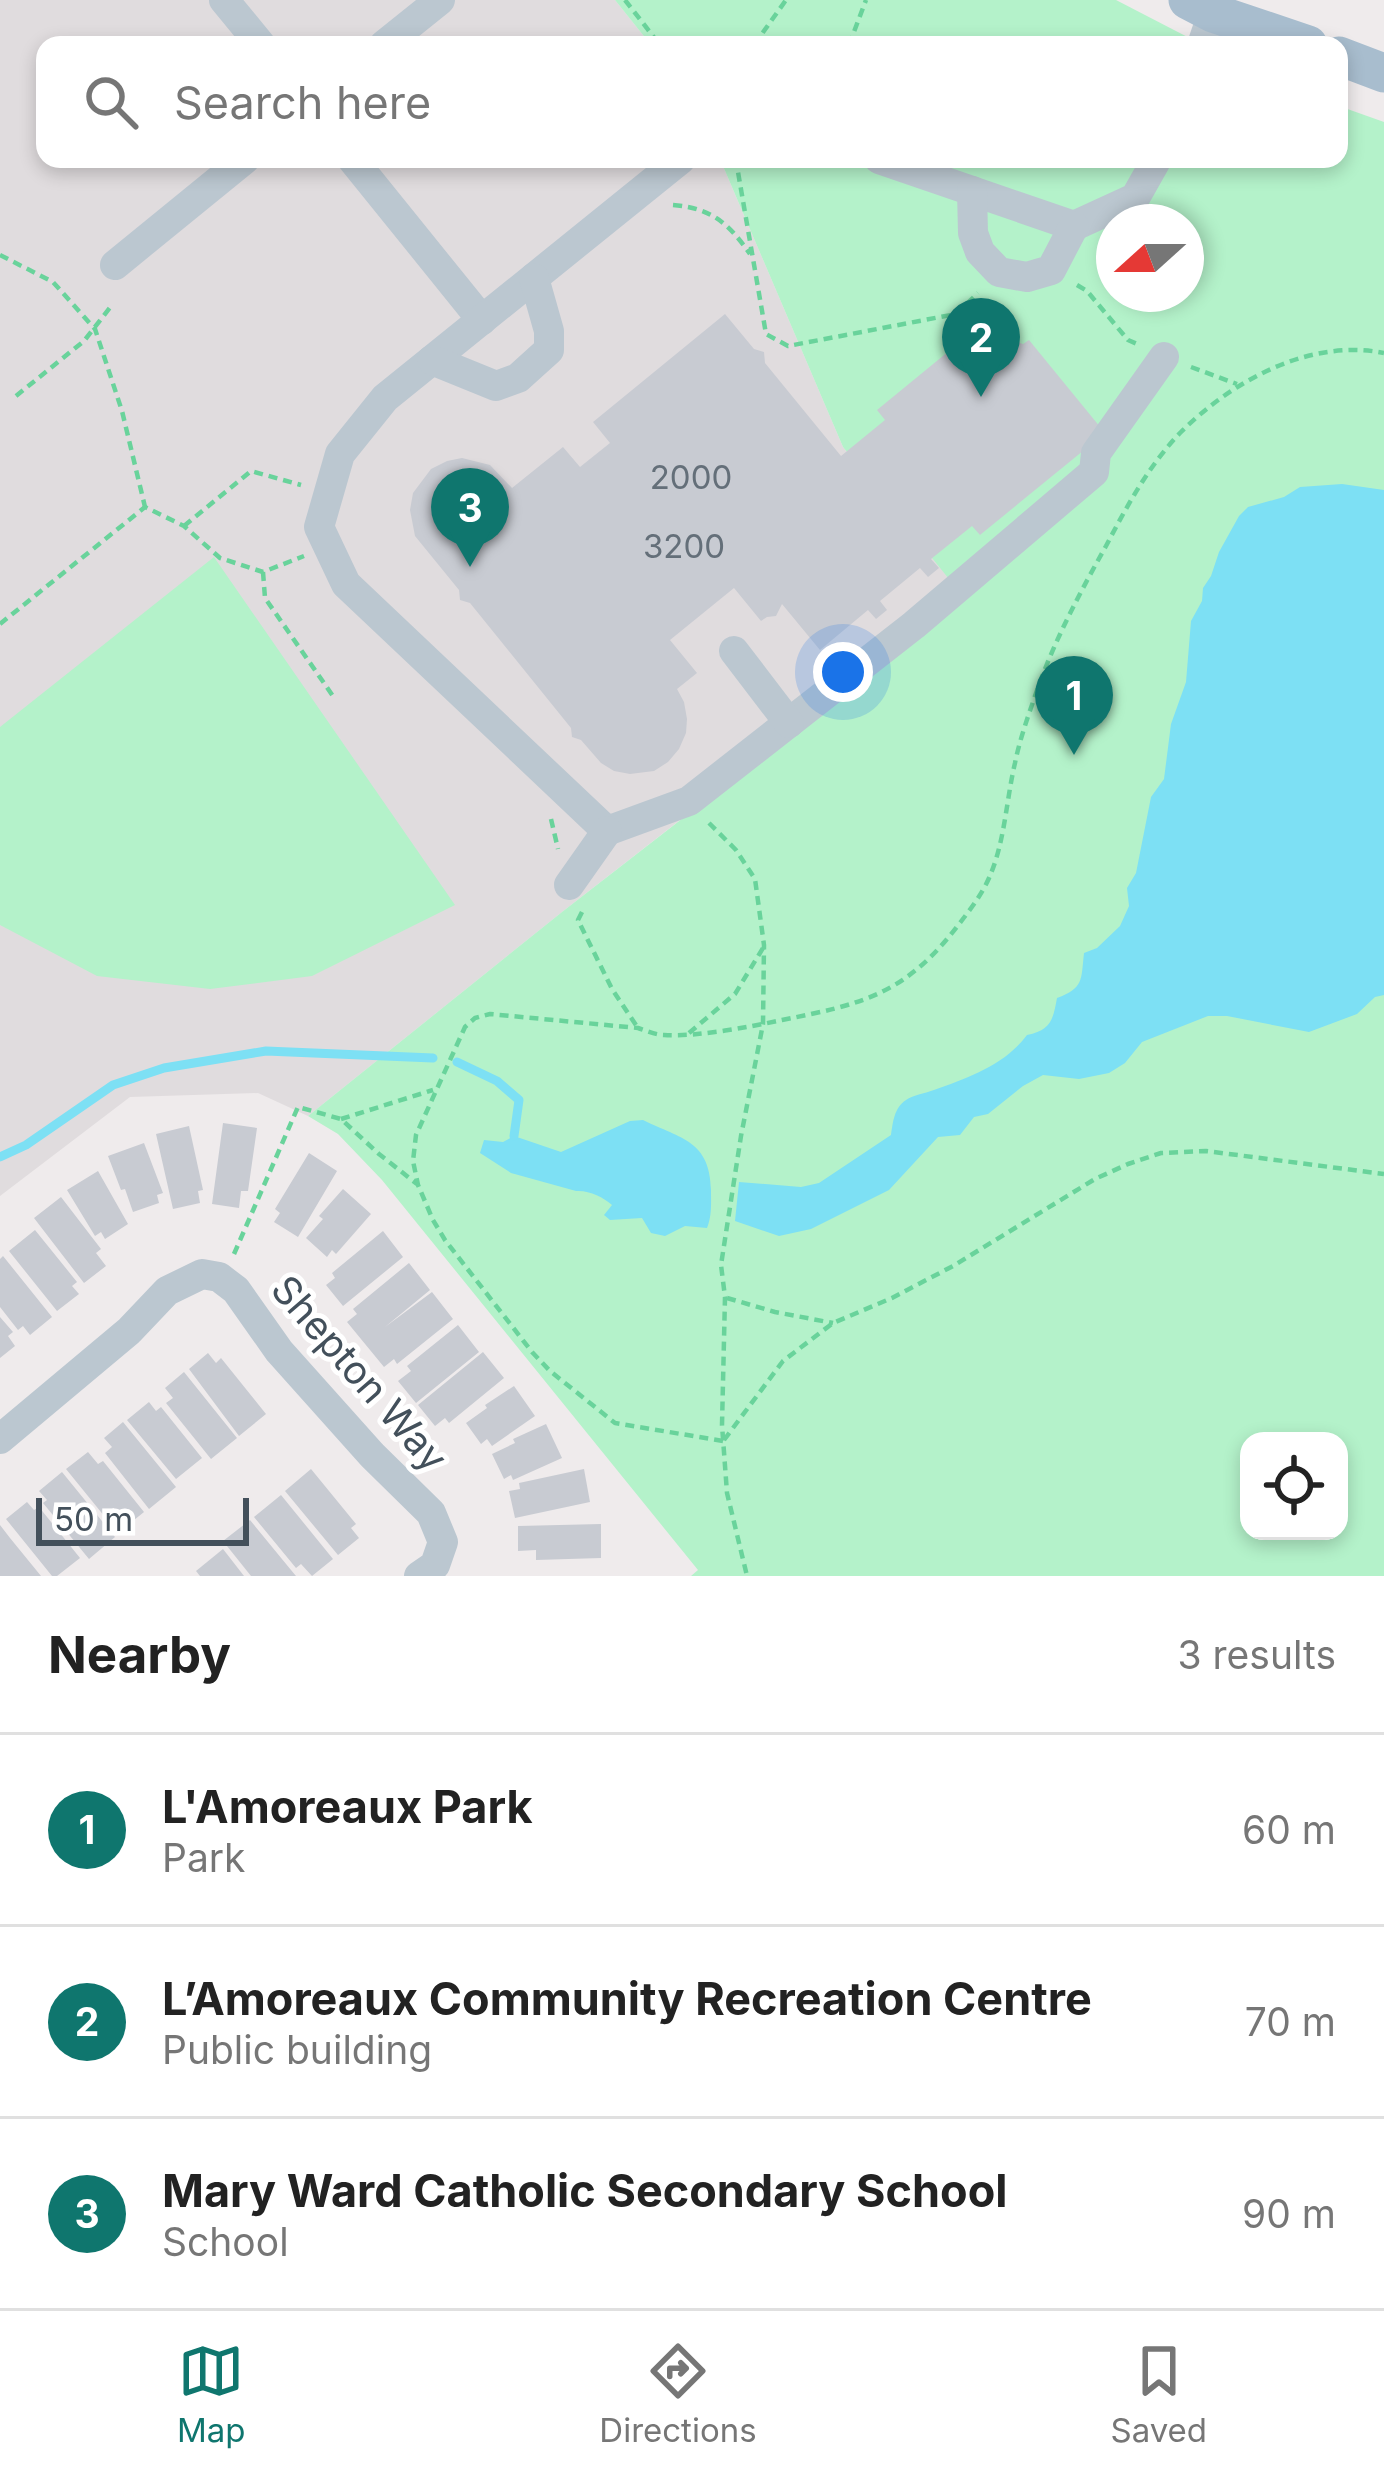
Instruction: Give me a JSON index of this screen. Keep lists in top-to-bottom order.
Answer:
{
  "streets": {
    "street": ["Shepton Way"]
  },
  "house_numbers": ["2000", "3200"],
  "scale_bar": "50 m",
  "north": "left",
  "page": {
    "search": "Search here",
    "pins": ["2", "3", "1"],
    "scale": "50 m",
    "heading": ["Nearby", "3 results"],
    "list": [
      {
        "mark": "1",
        "name": "L'Amoreaux Park",
        "note": "Park",
        "value": "60 m"
      },
      {
        "mark": "2",
        "name": "L’Amoreaux Community Recreation Centre",
        "note": "Public building",
        "value": "70 m"
      },
      {
        "mark": "3",
        "name": "Mary Ward Catholic Secondary School",
        "note": "School",
        "value": "90 m"
      }
    ],
    "nav": ["Map", "Directions", "Saved"]
  }
}
